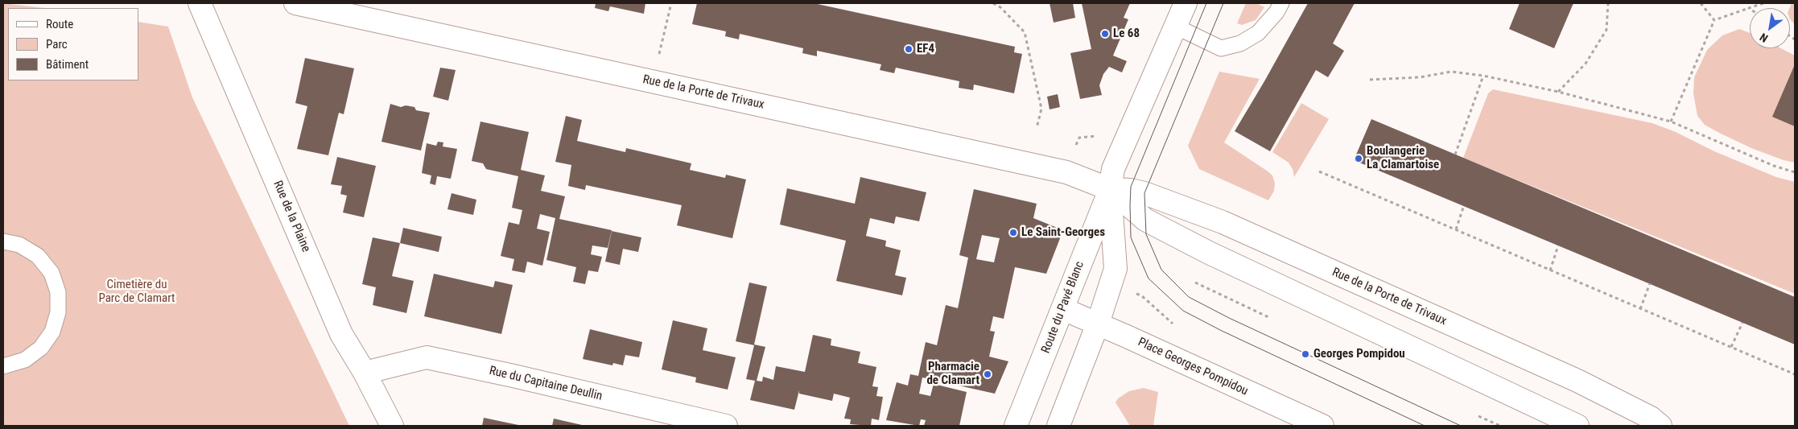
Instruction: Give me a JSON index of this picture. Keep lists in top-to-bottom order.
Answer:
{
  "streets": {
    "street": [
      "Rue de la Porte de Trivaux",
      "Rue de la Plaine",
      "Route du Pavé Blanc",
      "Place Georges Pompidou",
      "Rue du Capitaine Deullin"
    ]
  },
  "crossings": [
    ["Rue de la Porte de Trivaux", "Route du Pavé Blanc"],
    ["Rue de la Plaine", "Rue du Capitaine Deullin"],
    ["Route du Pavé Blanc", "Place Georges Pompidou"]
  ],
  "parks": ["Cimetière du Parc de Clamart"],
  "places": [
    "Le 68",
    "EF4",
    "Boulangerie La Clamartoise",
    "Le Saint-Georges",
    "Georges Pompidou",
    "Pharmacie de Clamart"
  ],
  "legend": ["Route", "Parc", "Bâtiment"],
  "north": "bottom left"
}
